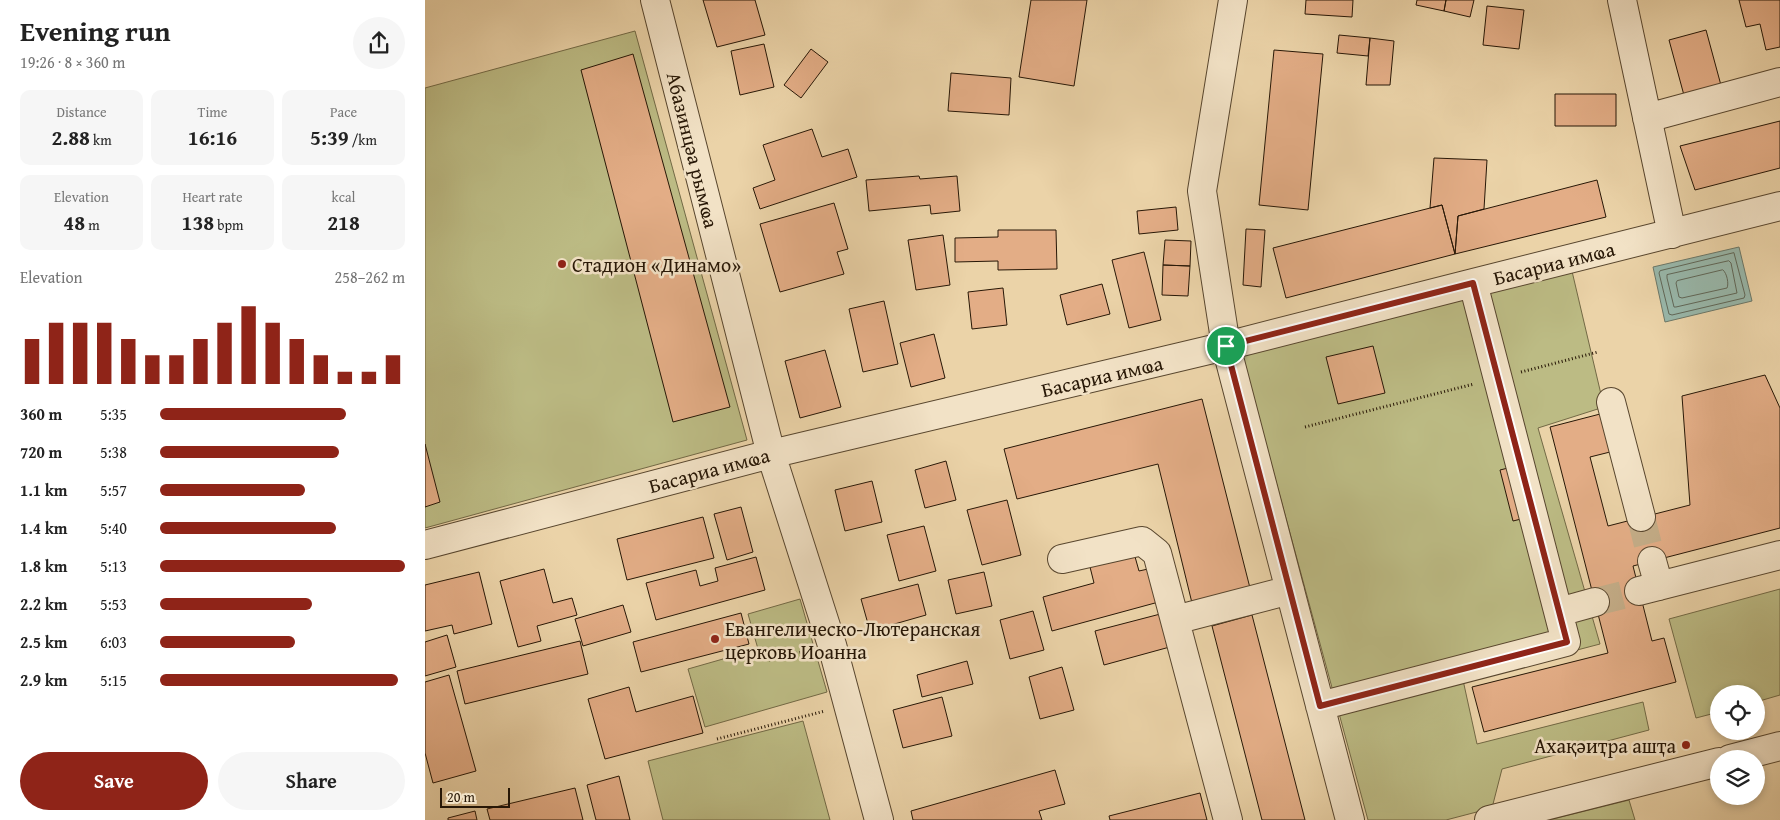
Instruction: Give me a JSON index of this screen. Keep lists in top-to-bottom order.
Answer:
{
  "streets": {
    "street": ["Абазинцәа рымҩа", "Басариа имҩа"]
  },
  "crossings": [
    ["Абазинцәа рымҩа", "Басариа имҩа"]
  ],
  "places": ["Cтадион «Динамо»", "Евангелическо-Лютеранская церковь Иоанна", "Ахақәиҭра ашҭа"],
  "scale_bar": "20 m",
  "page": {
    "heading": ["Evening run", "19:26 · 8 × 360 m"],
    "stats": [
      ["Distance", "2.88 km"],
      ["Time", "16:16"],
      ["Pace", "5:39 /km"],
      ["Elevation", "48 m"],
      ["Heart rate", "138 bpm"],
      ["kcal", "218"]
    ],
    "chart": ["Elevation", "258–262 m"],
    "list": [
      {
        "name": "360 m",
        "note": "5:35"
      },
      {
        "name": "720 m",
        "note": "5:38"
      },
      {
        "name": "1.1 km",
        "note": "5:57"
      },
      {
        "name": "1.4 km",
        "note": "5:40"
      },
      {
        "name": "1.8 km",
        "note": "5:13"
      },
      {
        "name": "2.2 km",
        "note": "5:53"
      },
      {
        "name": "2.5 km",
        "note": "6:03"
      },
      {
        "name": "2.9 km",
        "note": "5:15"
      }
    ],
    "buttons": ["Save", "Share"],
    "scale": "20 m"
  }
}
